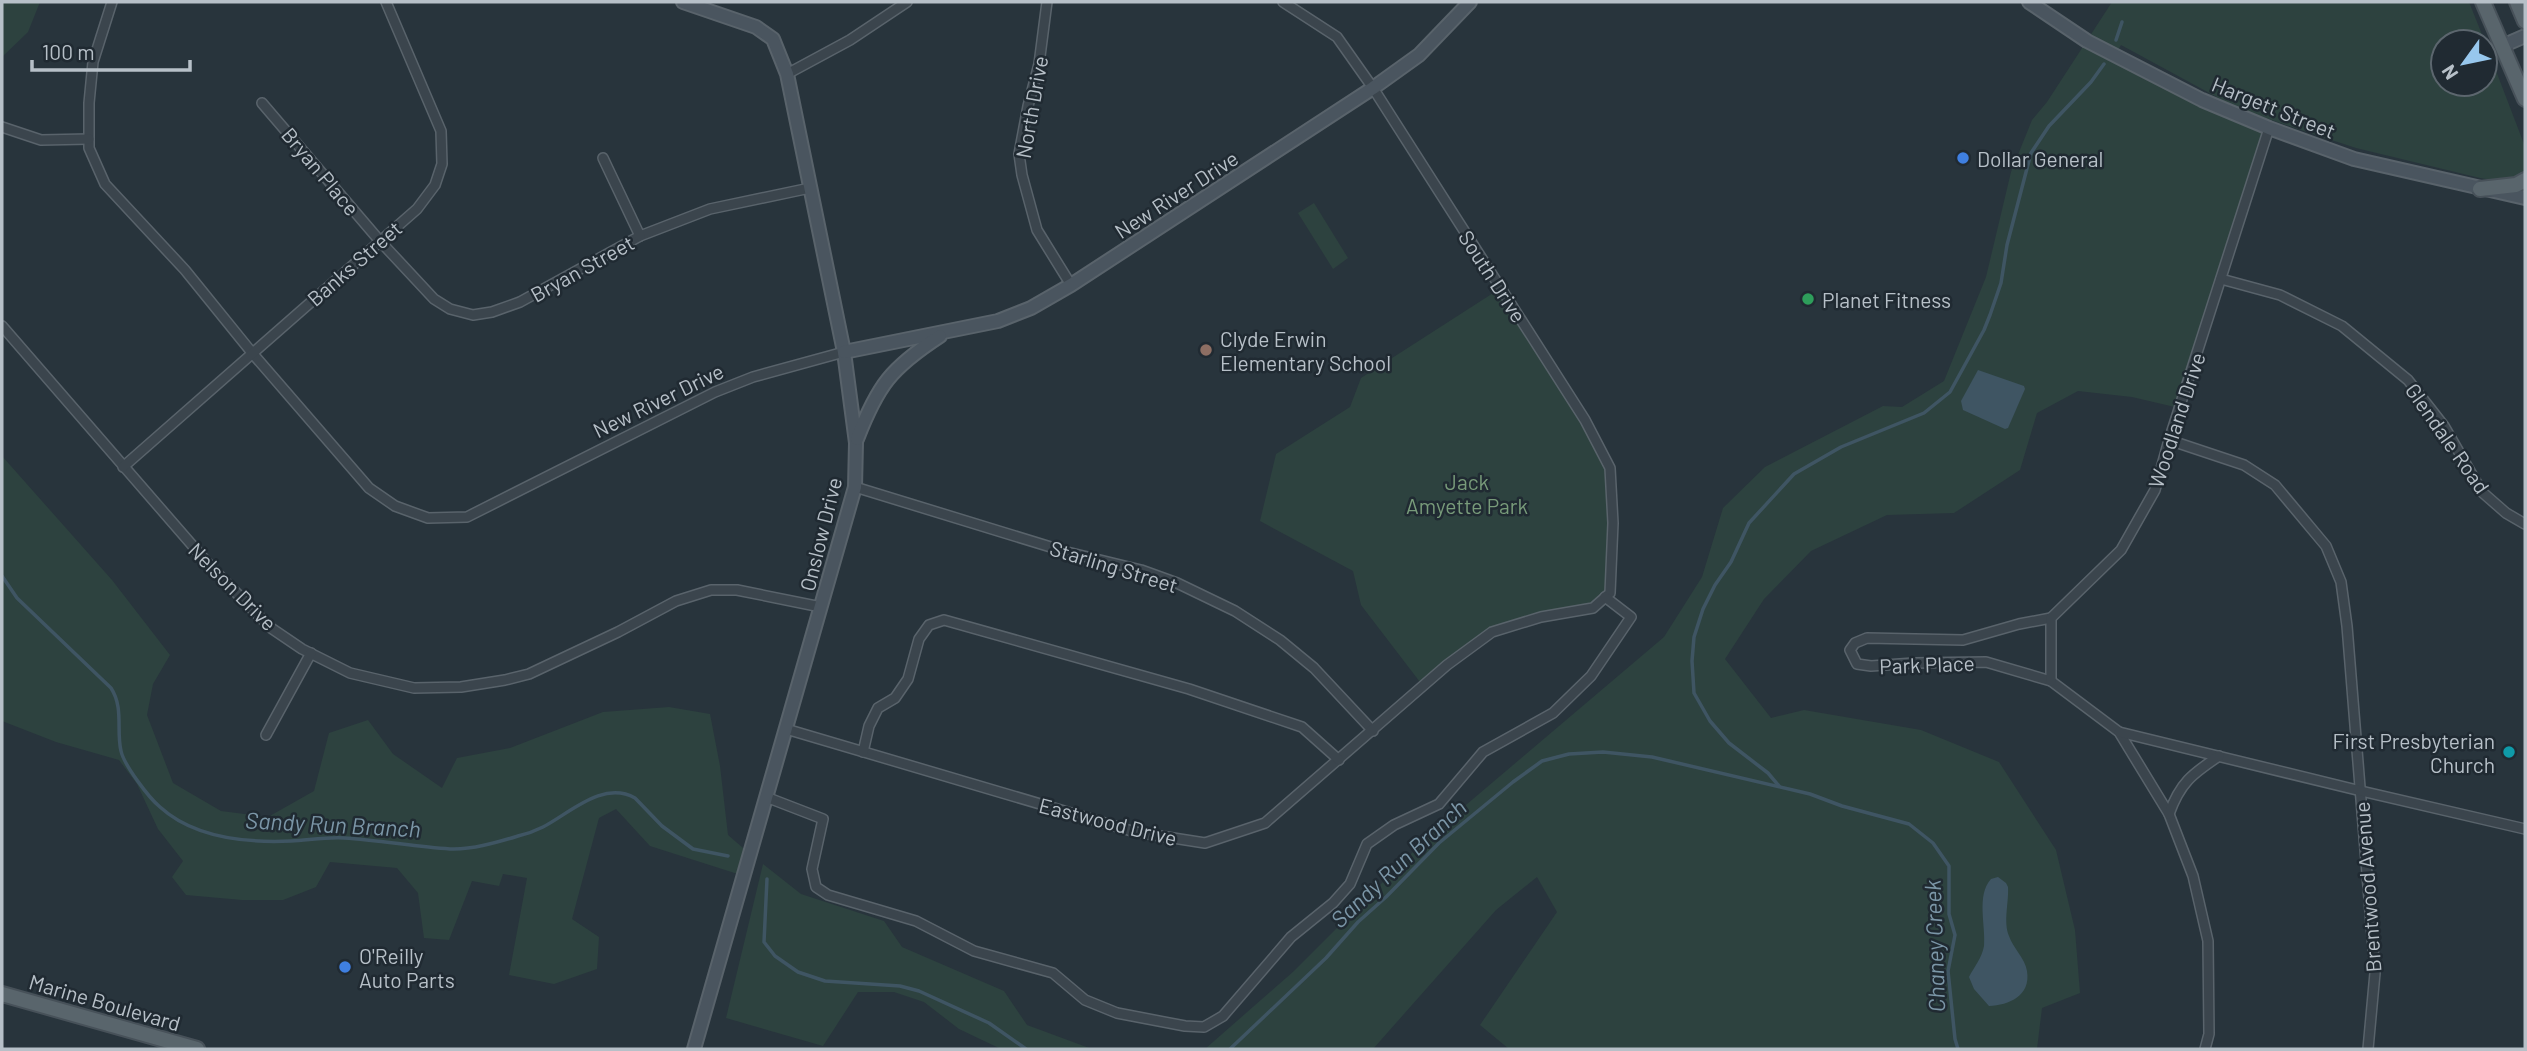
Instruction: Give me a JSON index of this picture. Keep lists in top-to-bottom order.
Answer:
{
  "streets": {
    "main road": ["Marine Boulevard"],
    "street": [
      "North Drive",
      "Hargett Street",
      "Bryan Place",
      "New River Drive",
      "Banks Street",
      "Bryan Street",
      "South Drive",
      "Woodland Drive",
      "Glendale Road",
      "Onslow Drive",
      "Starling Street",
      "Nelson Drive",
      "Park Place",
      "Eastwood Drive",
      "Brentwood Avenue"
    ]
  },
  "crossings": [
    ["North Drive", "New River Drive"],
    ["Hargett Street", "Woodland Drive"],
    ["Bryan Place", "Banks Street"],
    ["Bryan Place", "Bryan Street"],
    ["New River Drive", "Banks Street"],
    ["New River Drive", "South Drive"],
    ["New River Drive", "Onslow Drive"],
    ["Banks Street", "Bryan Street"],
    ["Banks Street", "Nelson Drive"],
    ["Bryan Street", "Onslow Drive"],
    ["South Drive", "Eastwood Drive"],
    ["Woodland Drive", "Glendale Road"],
    ["Woodland Drive", "Park Place"],
    ["Woodland Drive", "Brentwood Avenue"],
    ["Onslow Drive", "Starling Street"],
    ["Onslow Drive", "Nelson Drive"],
    ["Onslow Drive", "Eastwood Drive"],
    ["Starling Street", "Eastwood Drive"]
  ],
  "water": ["Sandy Run Branch", "Chaney Creek"],
  "parks": ["Jack Amyette Park"],
  "places": [
    "Dollar General",
    "Planet Fitness",
    "Clyde Erwin Elementary School",
    "First Presbyterian Church",
    "O'Reilly Auto Parts"
  ],
  "scale_bar": "100 m",
  "north": "bottom left"
}
